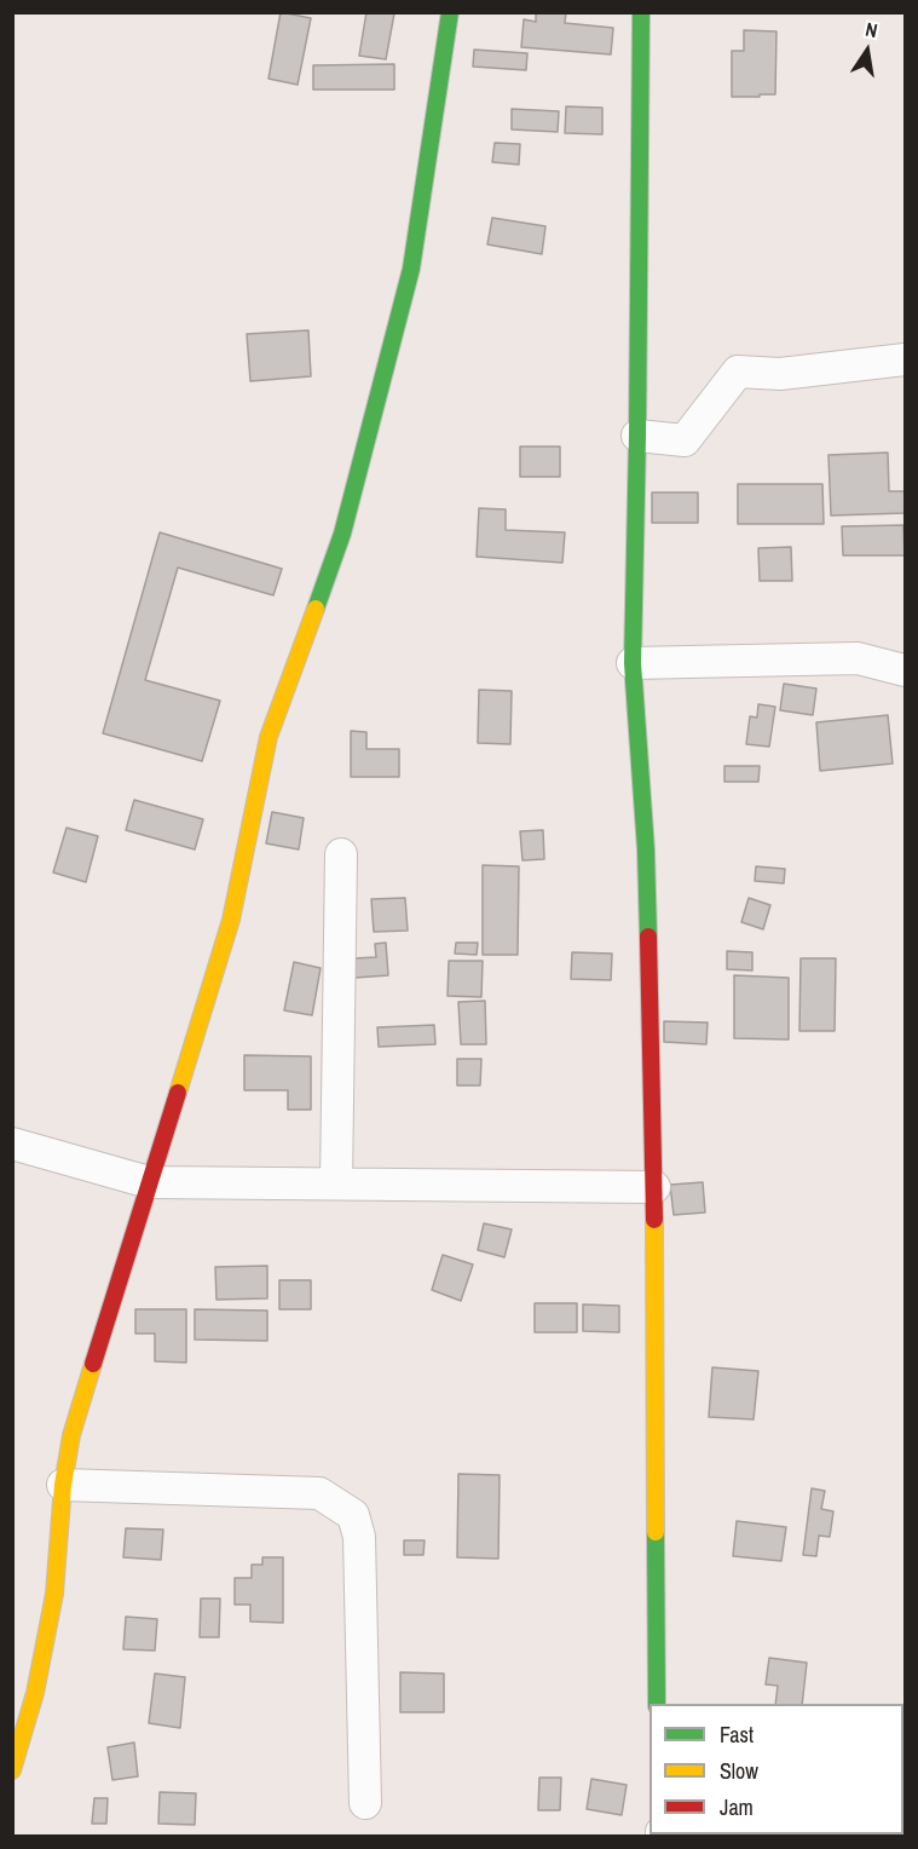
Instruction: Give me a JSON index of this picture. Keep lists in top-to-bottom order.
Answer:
{
  "legend": ["Fast", "Slow", "Jam"],
  "north": "top"
}
